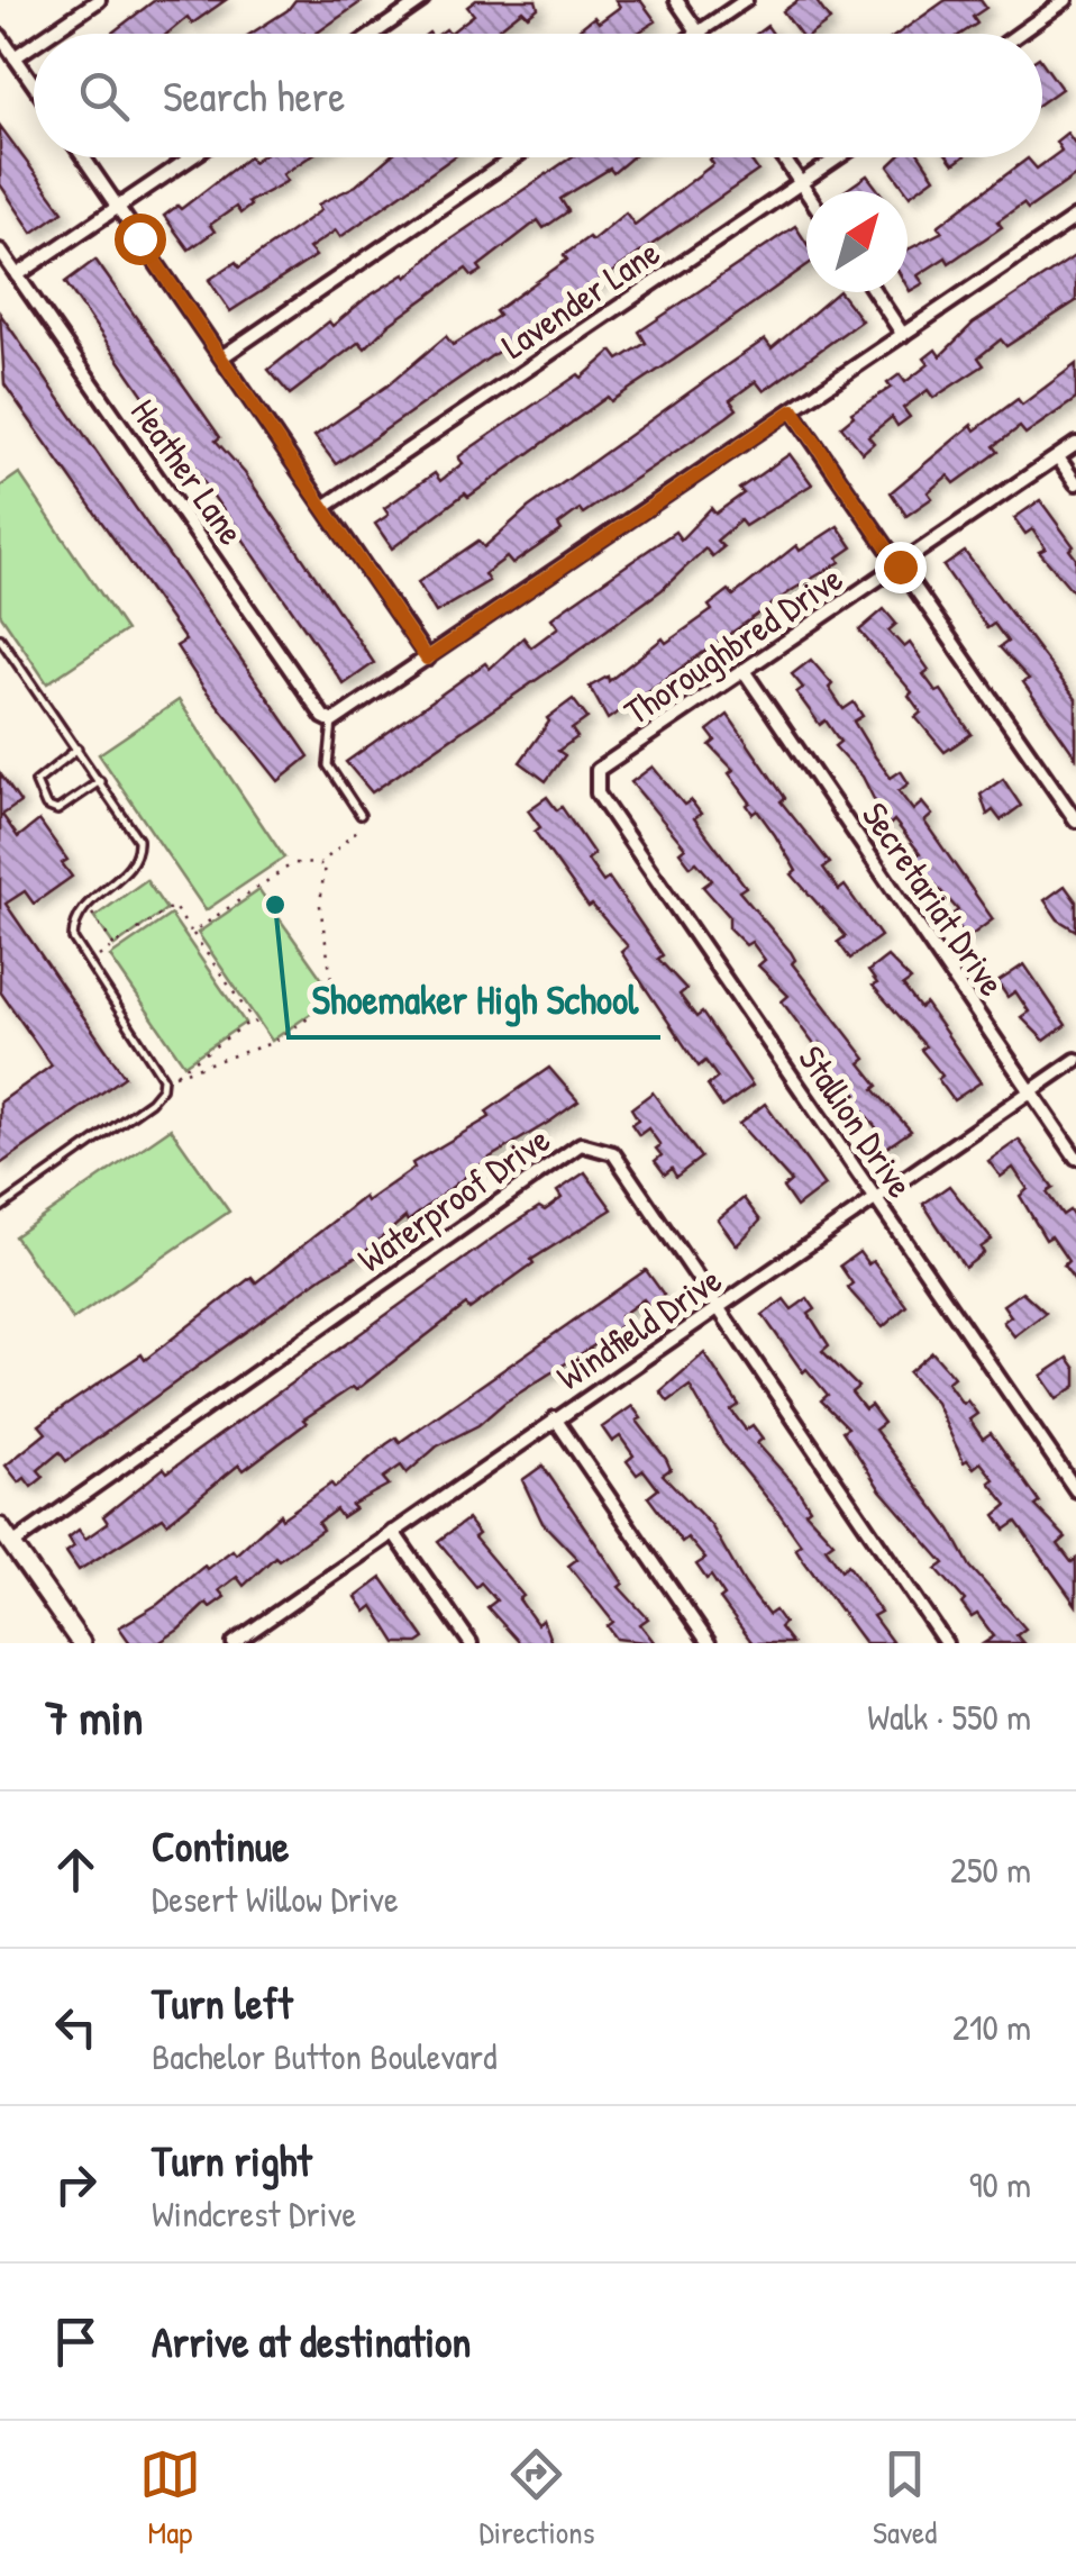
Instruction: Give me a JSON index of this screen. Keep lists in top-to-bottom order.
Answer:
{
  "streets": {
    "street": [
      "Lavender Lane",
      "Heather Lane",
      "Thoroughbred Drive",
      "Secretariat Drive",
      "Stallion Drive",
      "Waterproof Drive",
      "Windfield Drive"
    ]
  },
  "crossings": [
    ["Thoroughbred Drive", "Secretariat Drive"],
    ["Thoroughbred Drive", "Stallion Drive"],
    ["Secretariat Drive", "Windfield Drive"],
    ["Stallion Drive", "Windfield Drive"],
    ["Waterproof Drive", "Windfield Drive"]
  ],
  "places": ["Shoemaker High School"],
  "north": "top right",
  "page": {
    "search": "Search here",
    "heading": ["7 min", "Walk · 550 m"],
    "list": [
      ["Continue", "Desert Willow Drive", "250 m"],
      ["Turn left", "Bachelor Button Boulevard", "210 m"],
      ["Turn right", "Windcrest Drive", "90 m"],
      "Arrive at destination"
    ],
    "nav": ["Map", "Directions", "Saved"]
  }
}
